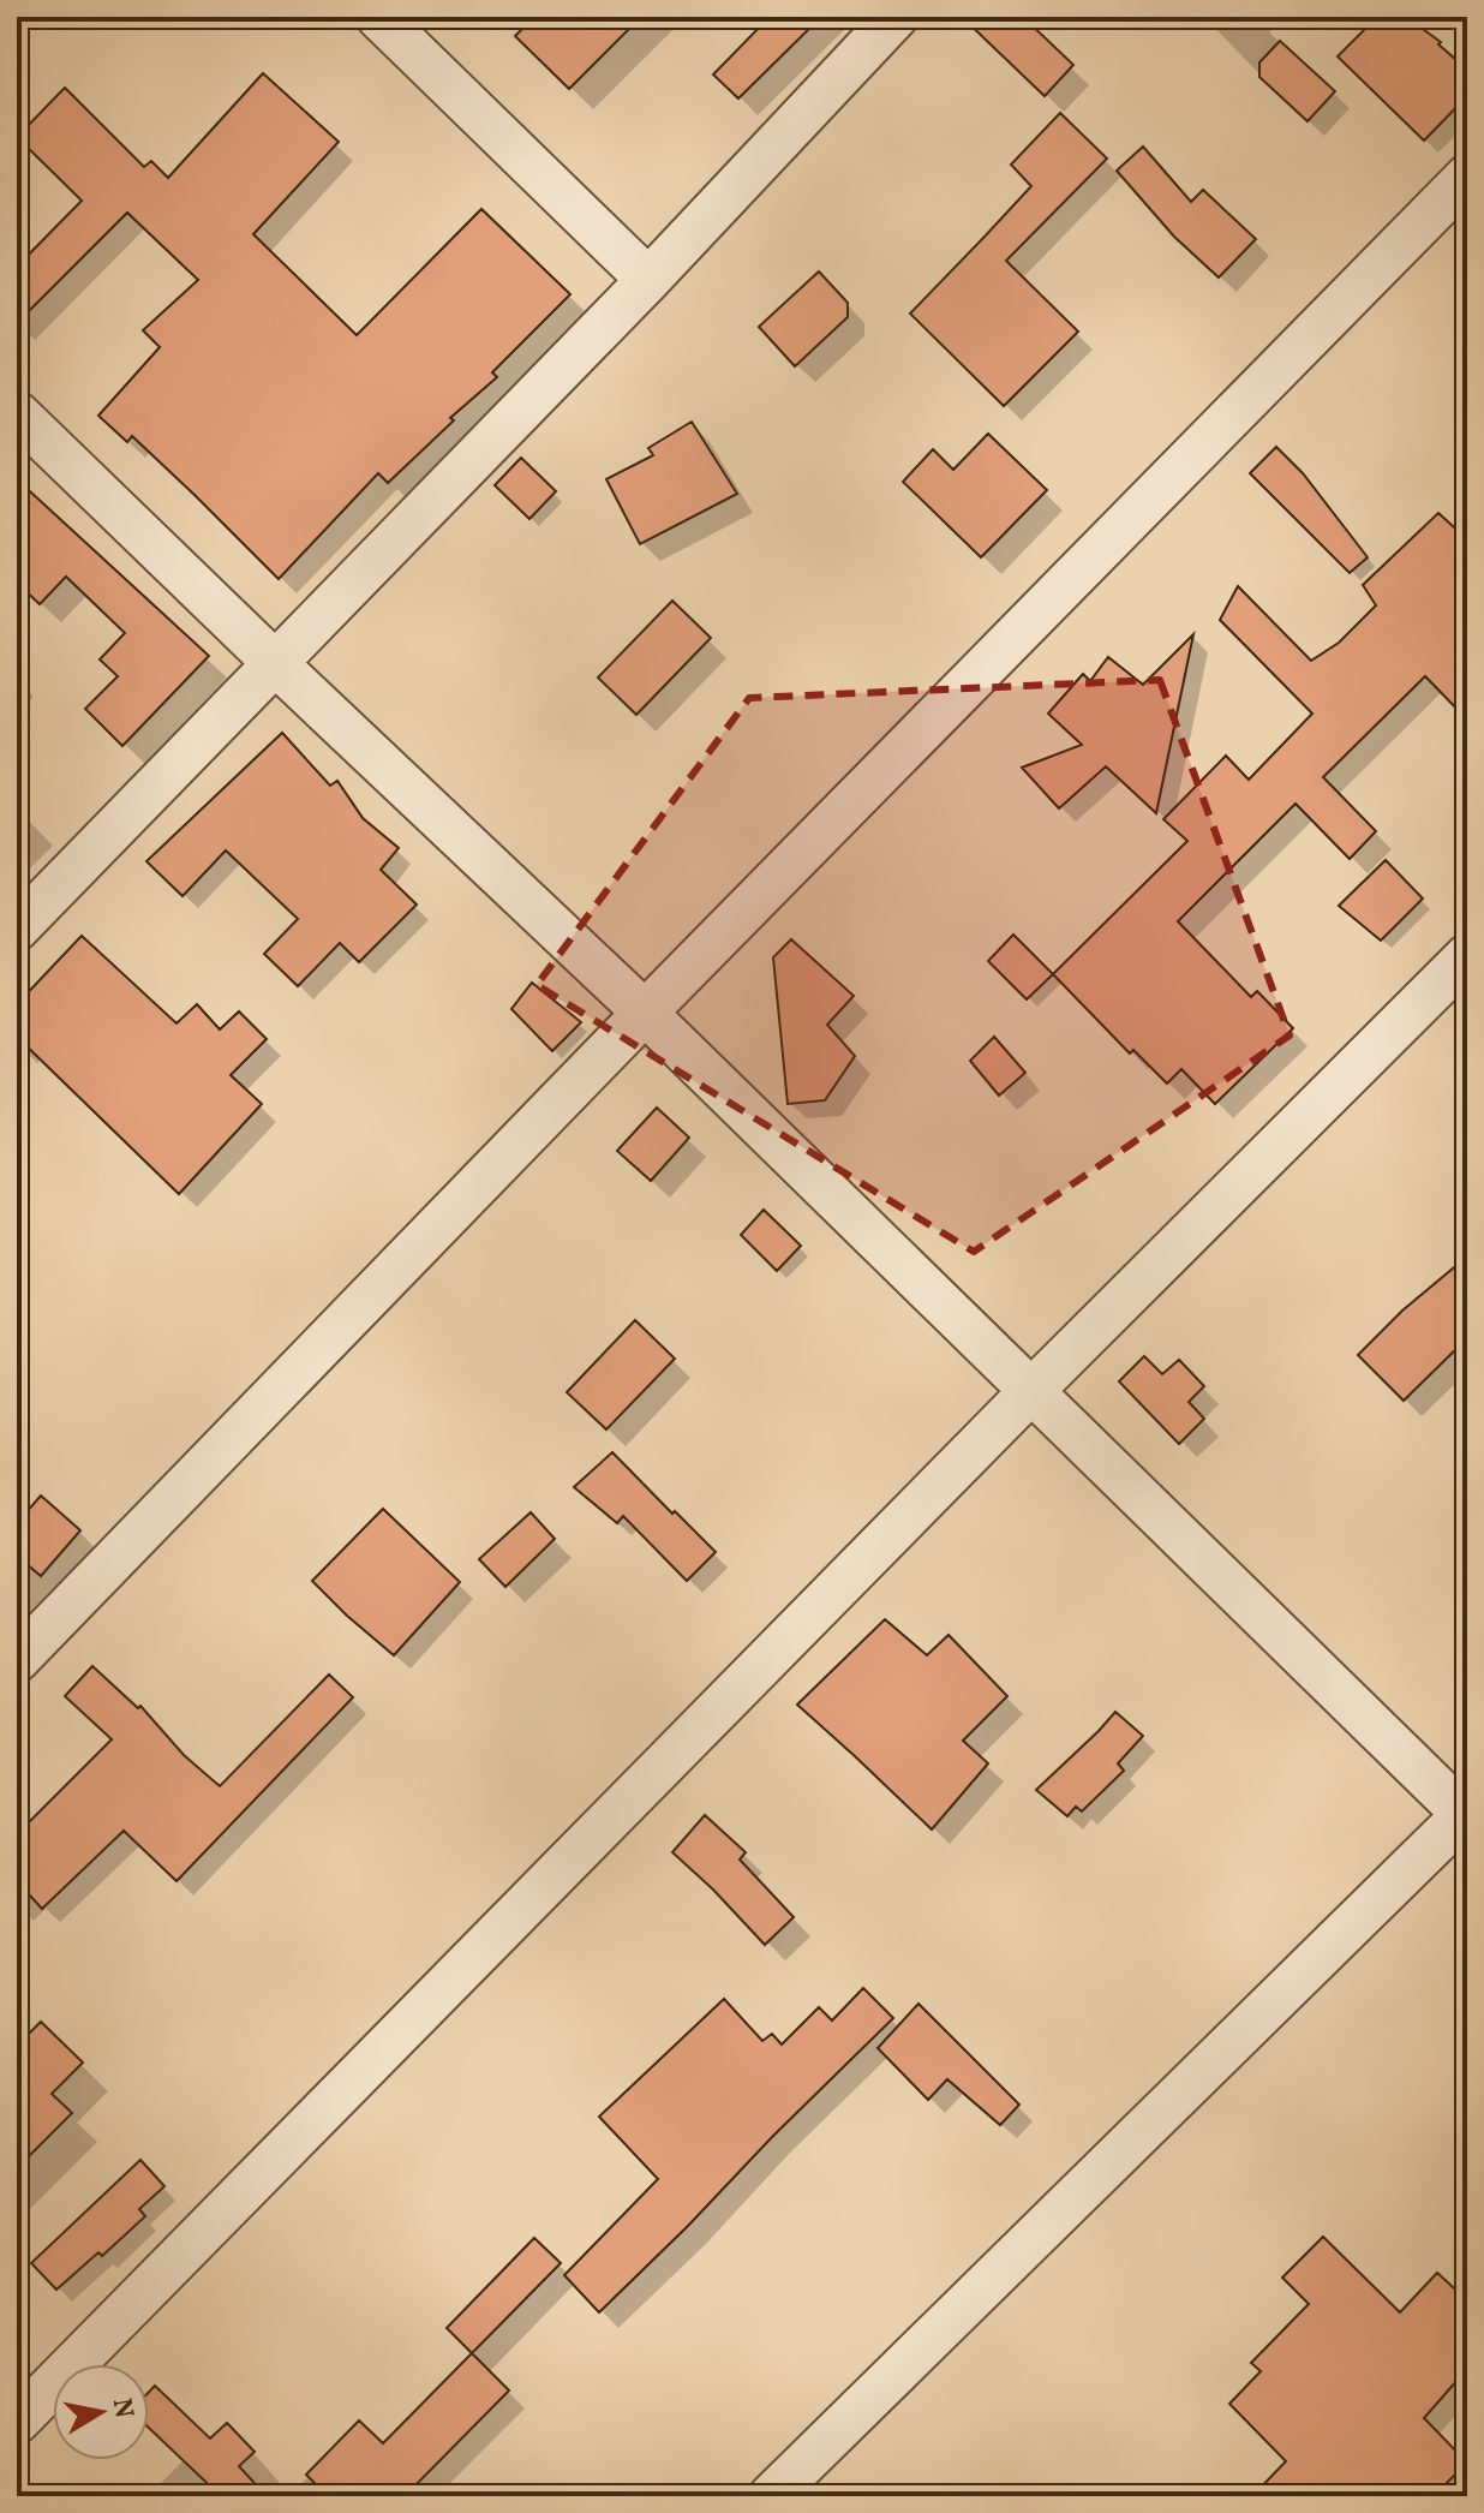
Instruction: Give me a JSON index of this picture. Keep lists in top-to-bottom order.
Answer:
{
  "north": "right"
}
